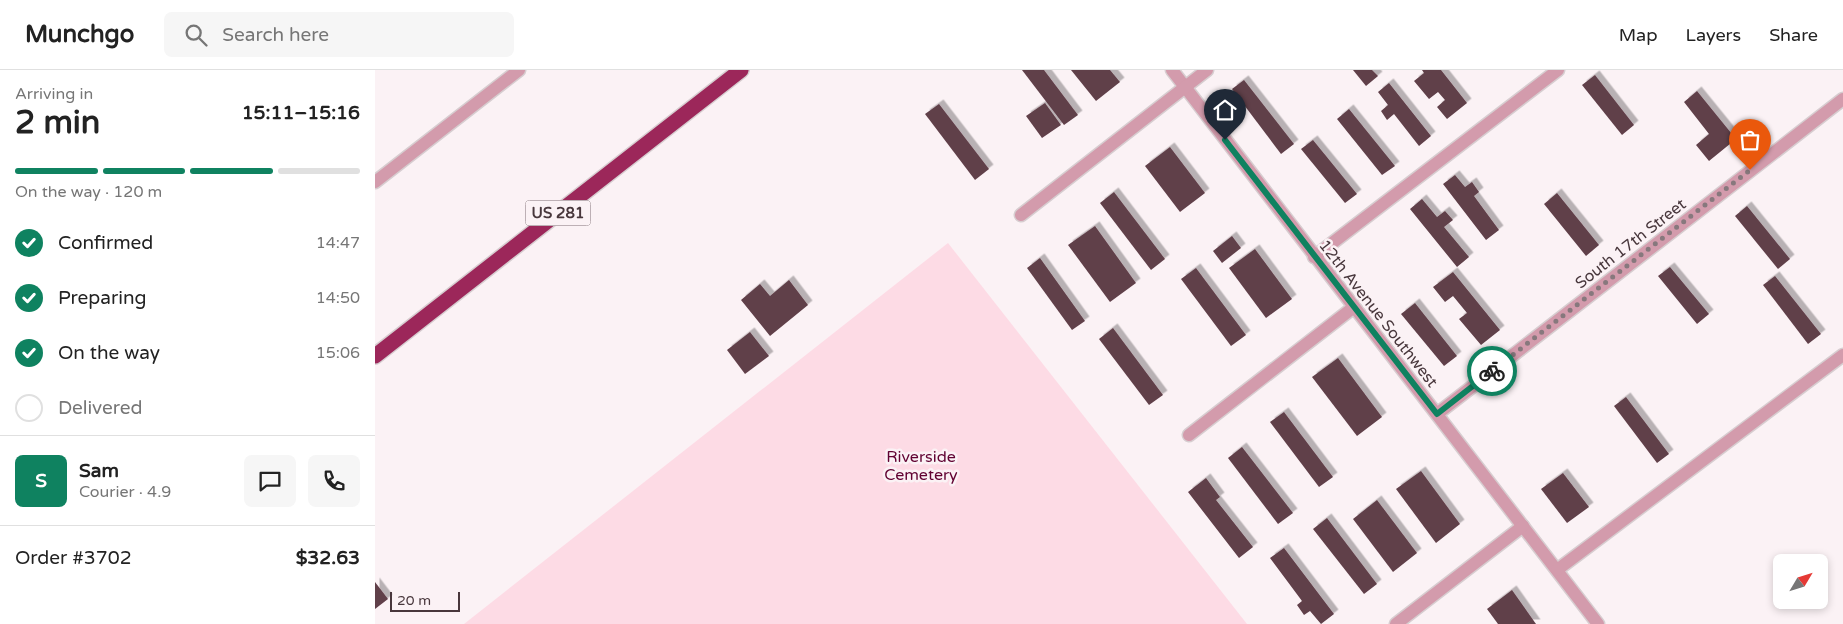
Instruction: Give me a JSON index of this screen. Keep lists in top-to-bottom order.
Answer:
{
  "streets": {
    "highway": ["US 281"],
    "street": ["South 17th Street", "12th Avenue Southwest"]
  },
  "crossings": [
    ["South 17th Street", "12th Avenue Southwest"]
  ],
  "parks": ["Riverside Cemetery"],
  "scale_bar": "20 m",
  "north": "top right",
  "page": {
    "header": "Munchgo",
    "search": "Search here",
    "nav": ["Map", "Layers", "Share"],
    "heading": ["2 min", "Arriving in", "15:11–15:16"],
    "panel": [
      "Sam",
      "Courier · 4.9",
      "Order #3702",
      "$32.63"
    ],
    "bar": "On the way · 120 m",
    "list": [
      ["Confirmed", "14:47"],
      ["Preparing", "14:50"],
      ["On the way", "15:06"],
      "Delivered"
    ],
    "round": "S",
    "scale": "20 m"
  }
}
